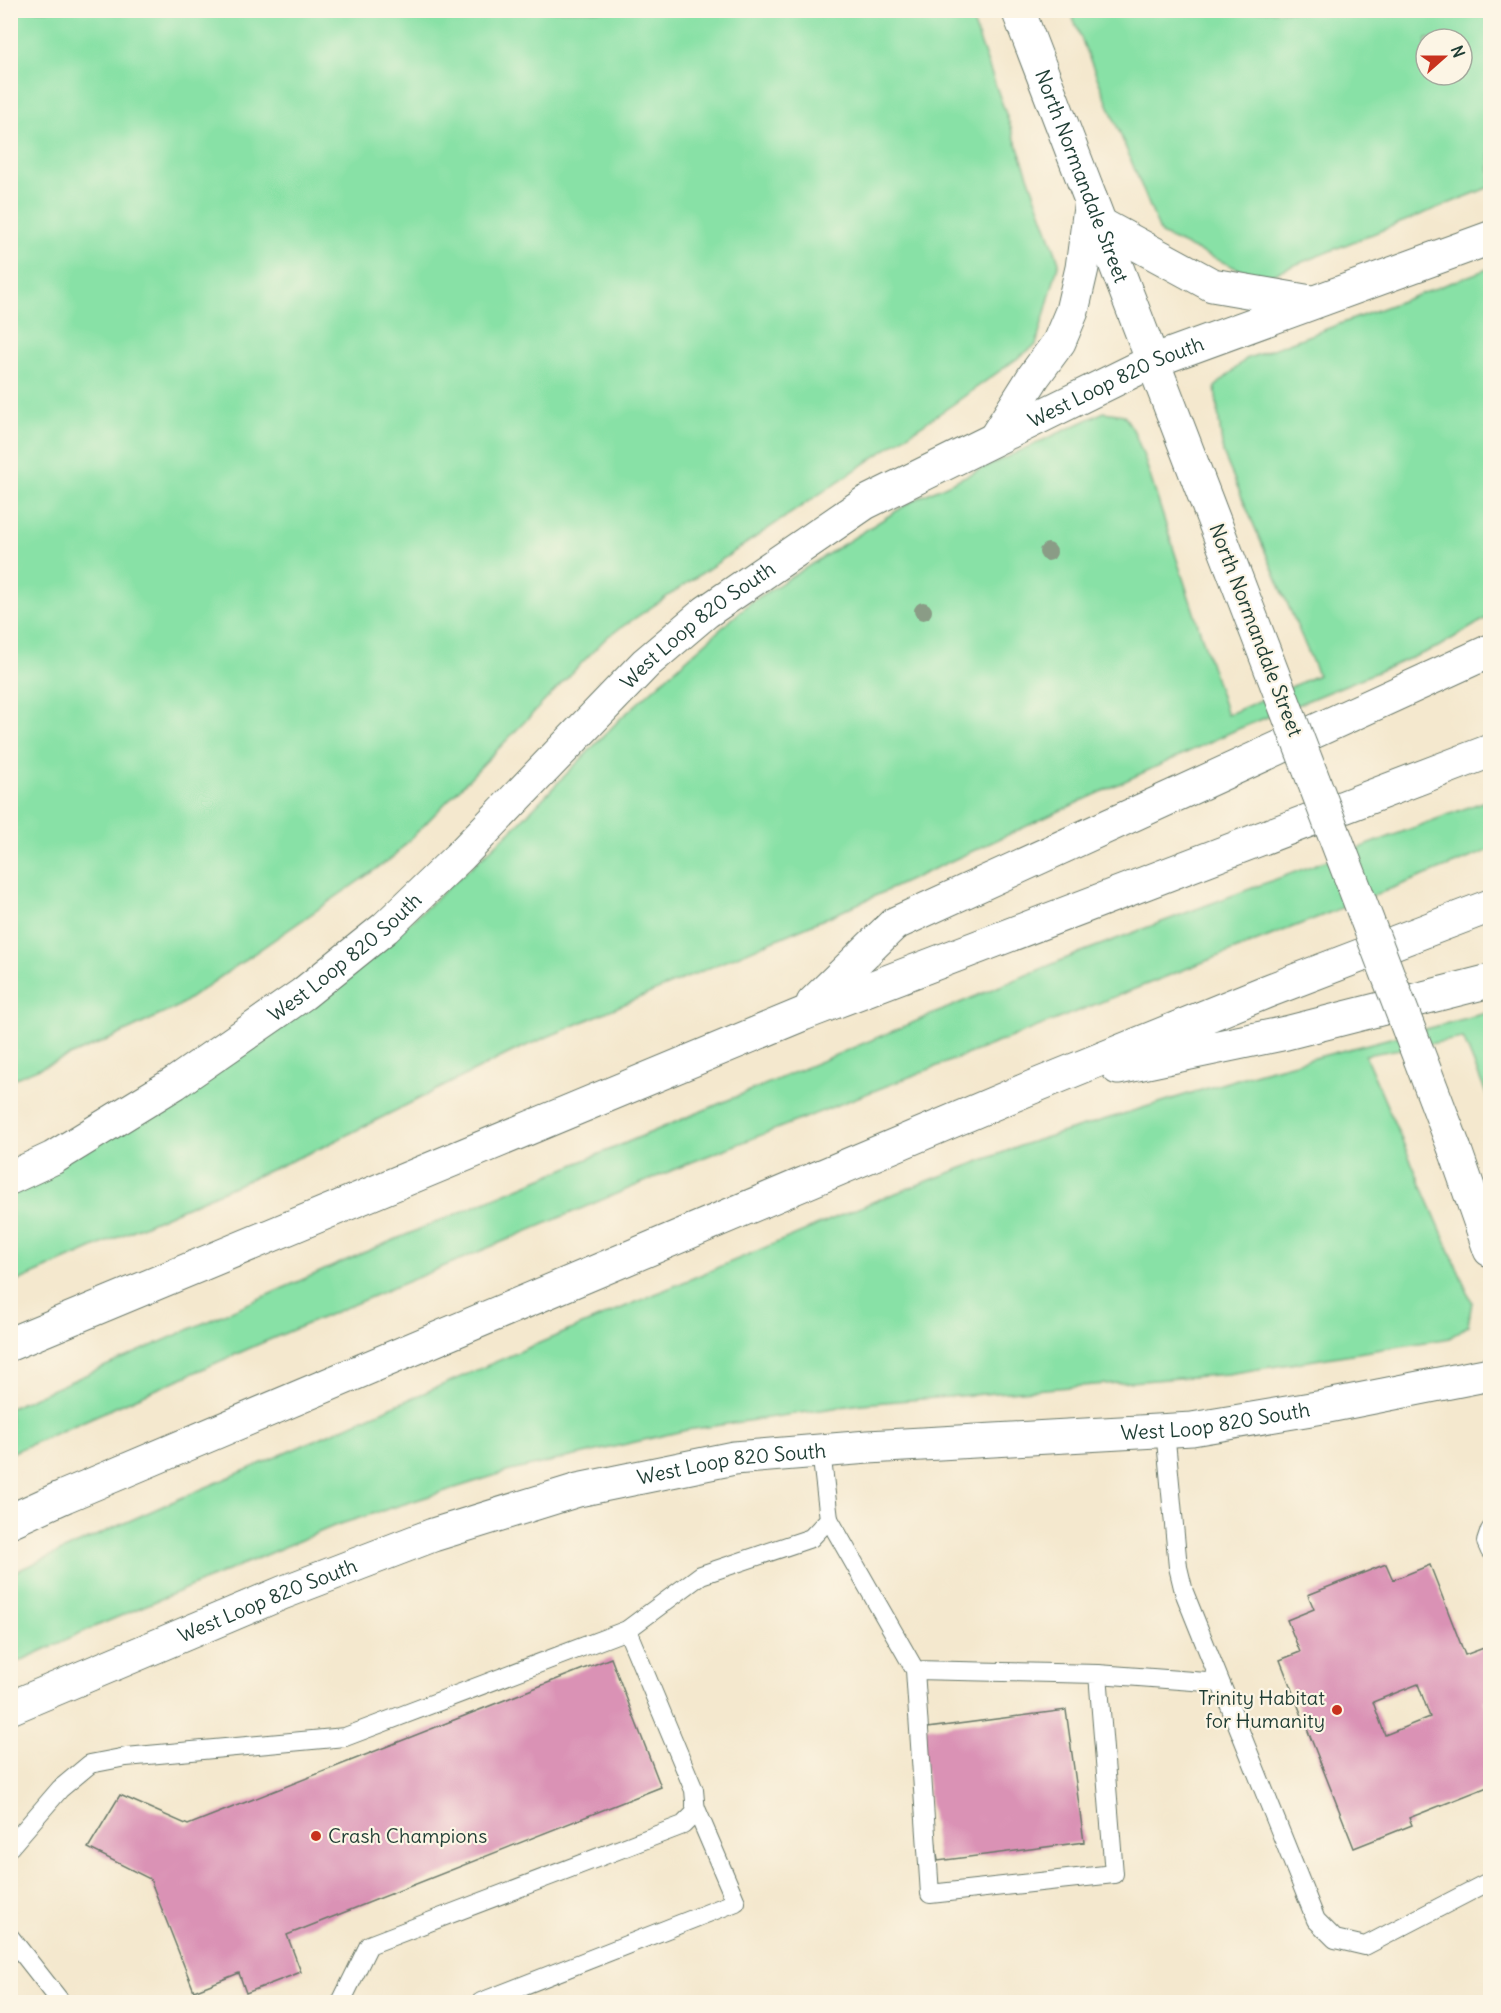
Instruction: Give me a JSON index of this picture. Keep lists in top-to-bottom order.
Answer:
{
  "streets": {
    "main road": ["North Normandale Street", "West Loop 820 South"]
  },
  "crossings": [
    ["North Normandale Street", "West Loop 820 South"]
  ],
  "places": ["Trinity Habitat for Humanity", "Crash Champions"],
  "north": "right"
}
